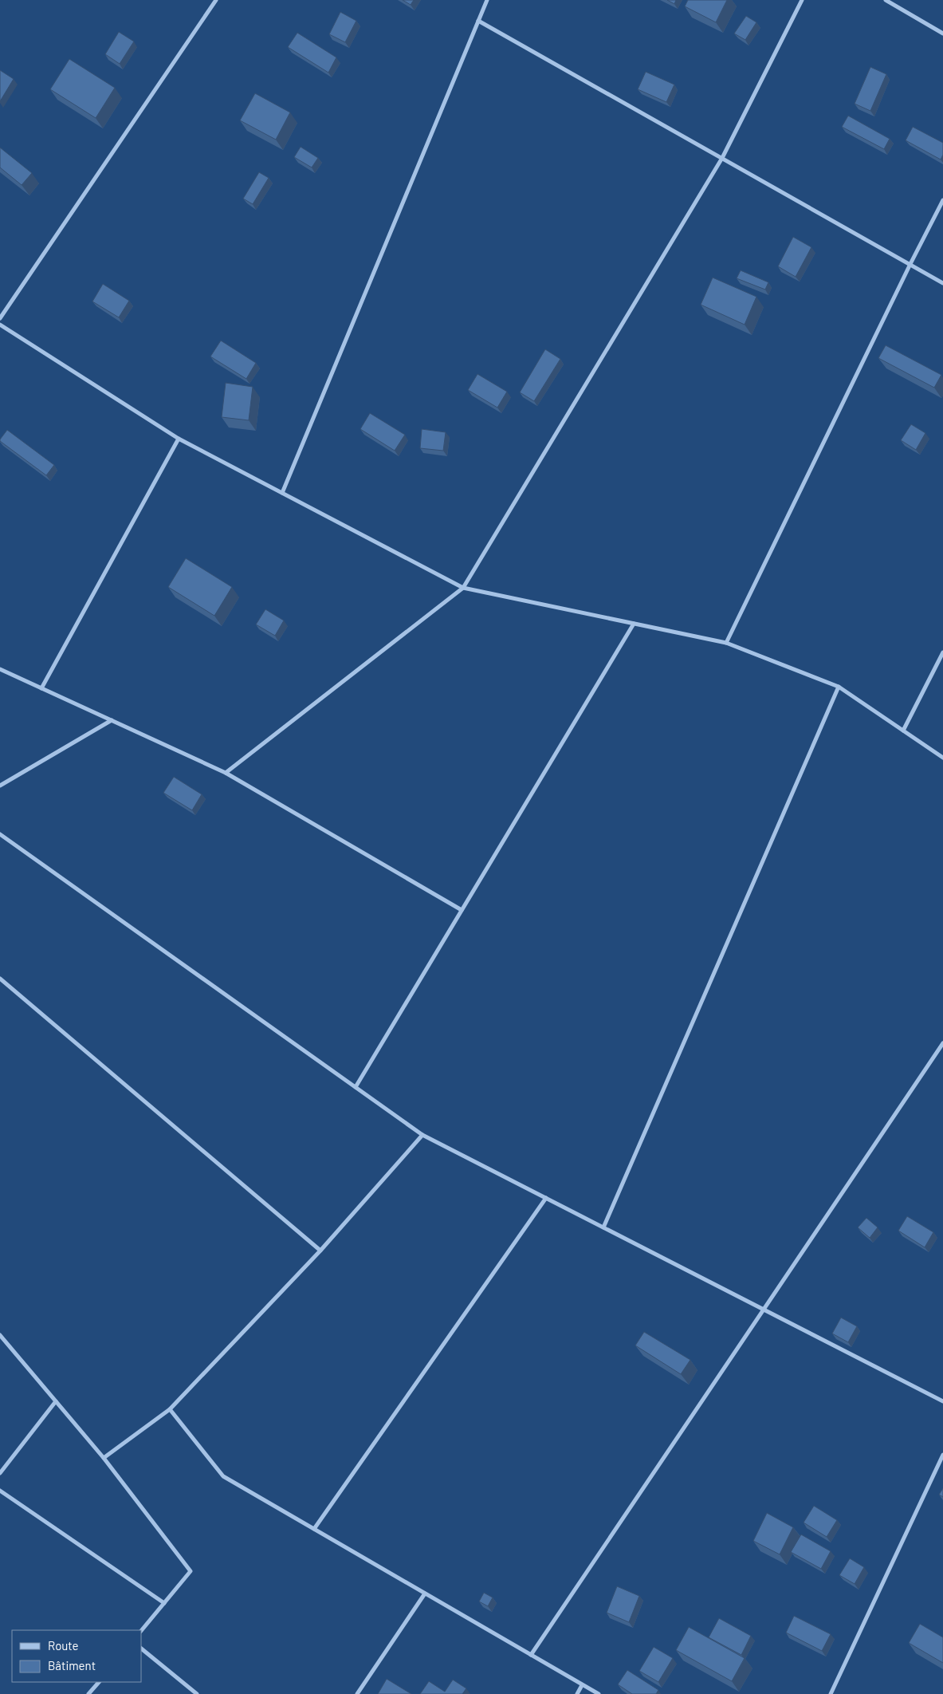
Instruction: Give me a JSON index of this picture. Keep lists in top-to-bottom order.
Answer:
{
  "legend": ["Route", "Bâtiment"]
}
